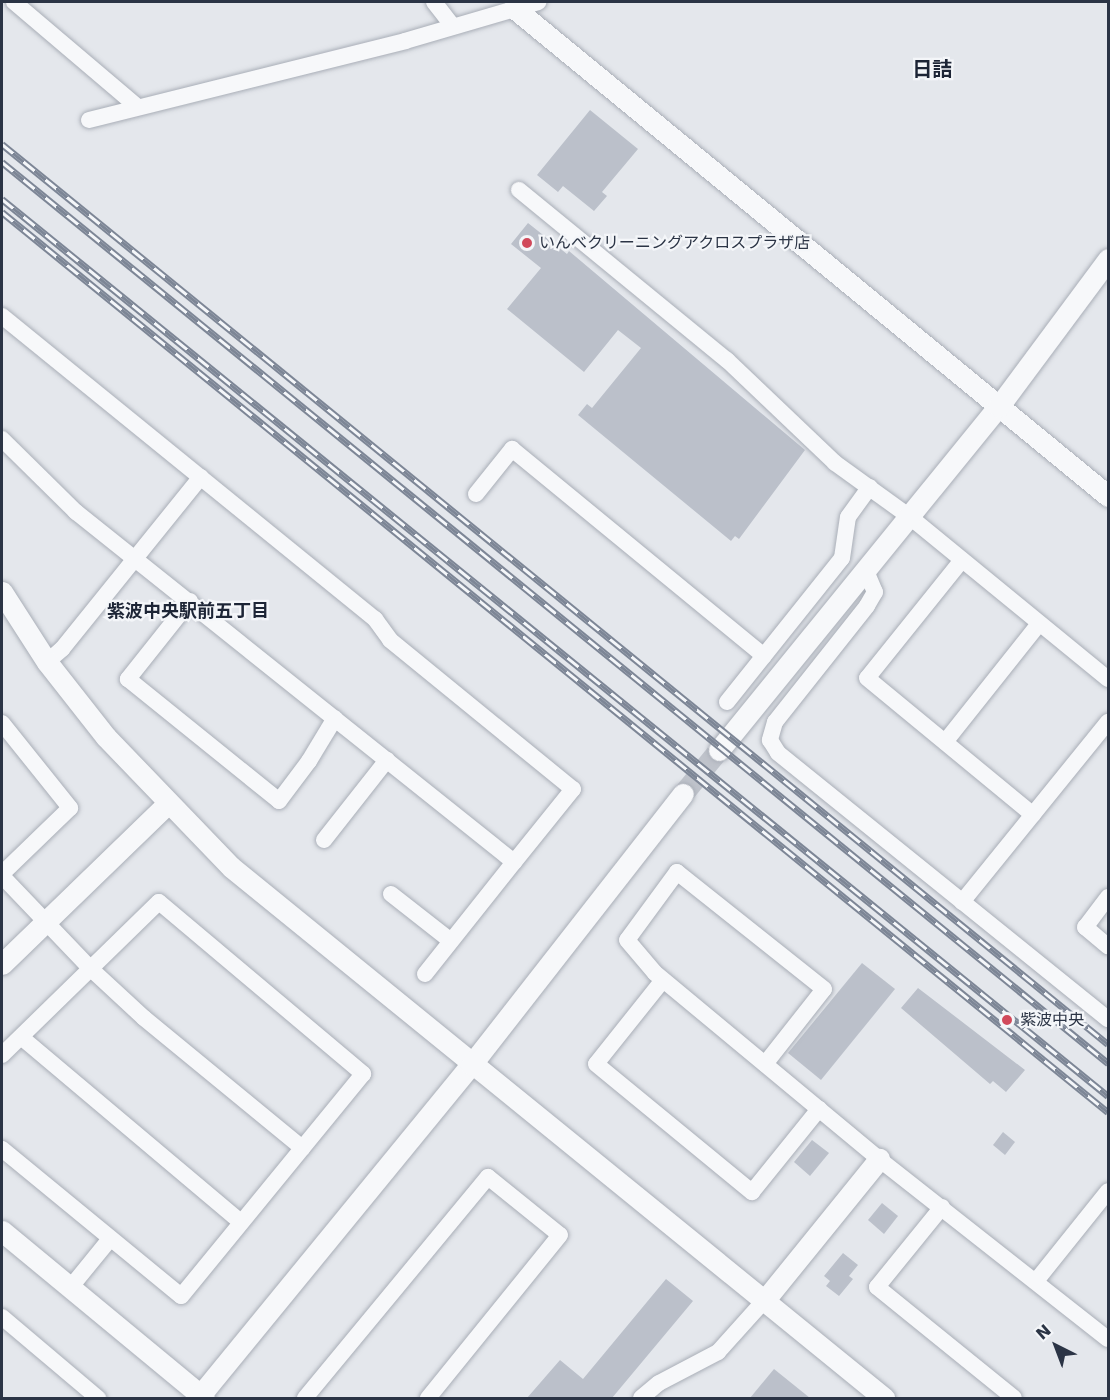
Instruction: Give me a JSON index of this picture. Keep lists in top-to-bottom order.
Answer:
{
  "districts": ["日詰", "紫波中央駅前五丁目"],
  "places": ["いんべクリーニングアクロスプラザ店", "紫波中央"],
  "north": "top left"
}
